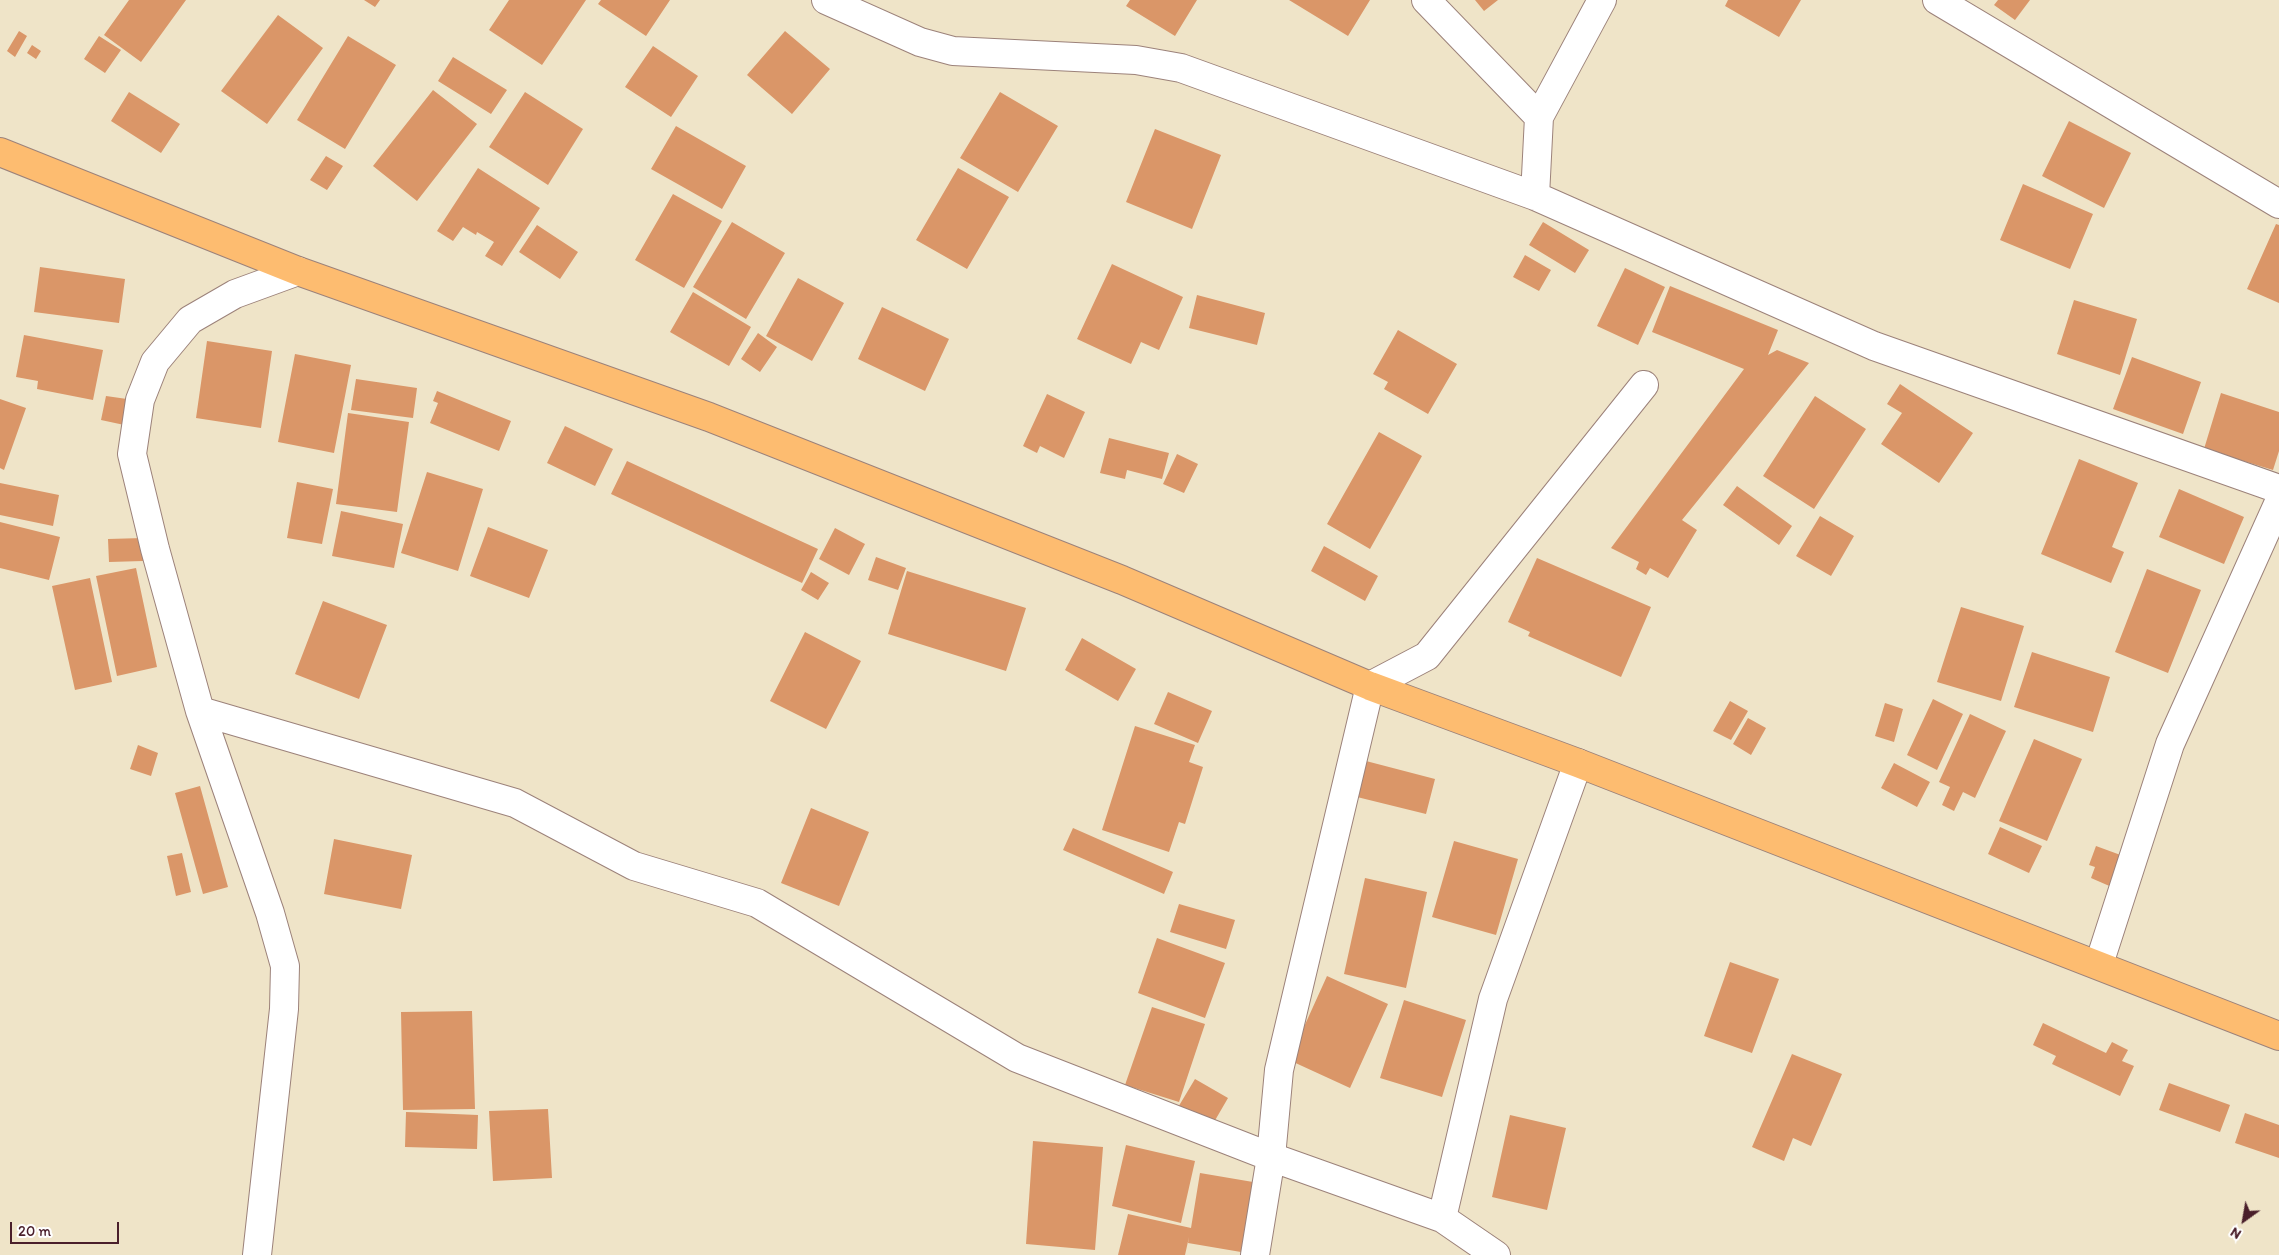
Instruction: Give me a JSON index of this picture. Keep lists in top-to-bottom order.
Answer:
{
  "scale_bar": "20 m",
  "north": "bottom left"
}
